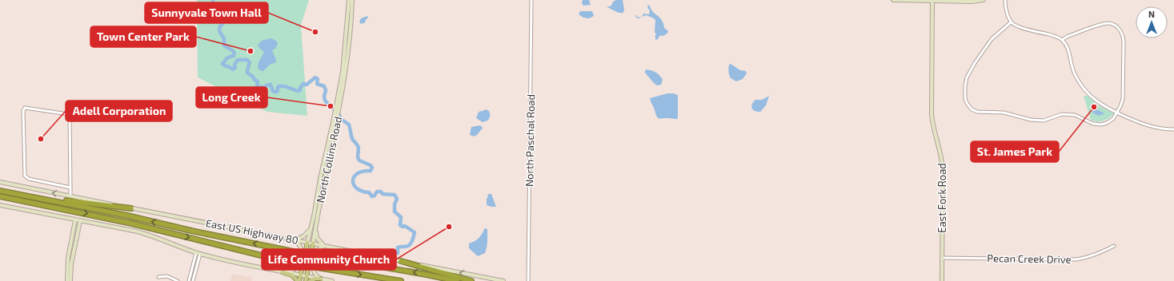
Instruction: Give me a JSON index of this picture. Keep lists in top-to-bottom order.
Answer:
{
  "streets": {
    "main road": ["North Collins Road", "East Fork Road", "East US Highway 80"],
    "street": ["North Paschal Road", "Pecan Creek Drive"]
  },
  "crossings": [
    ["North Collins Road", "East US Highway 80"],
    ["East Fork Road", "Pecan Creek Drive"]
  ],
  "places": [
    "Sunnyvale Town Hall",
    "Town Center Park",
    "Long Creek",
    "St. James Park",
    "Adell Corporation",
    "Life Community Church"
  ],
  "north": "top"
}
